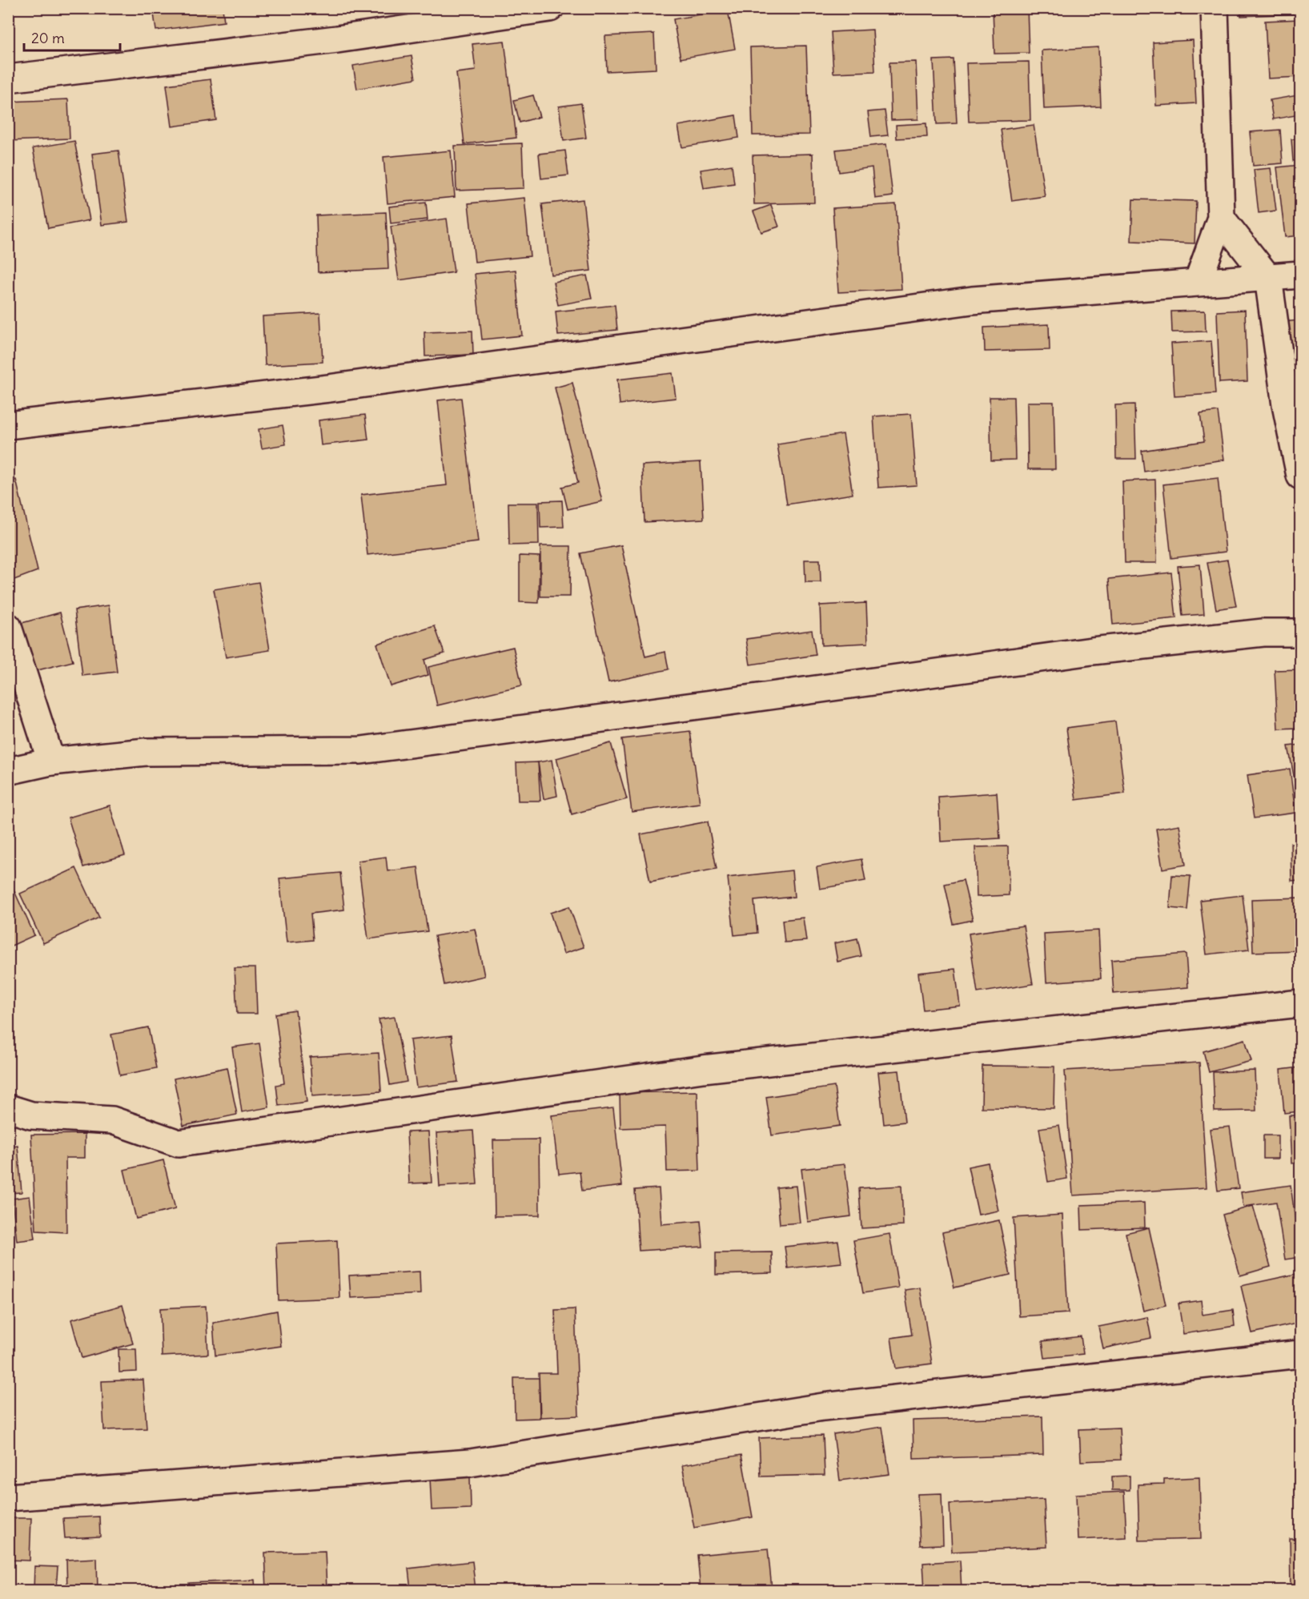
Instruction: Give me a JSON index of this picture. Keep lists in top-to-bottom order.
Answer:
{
  "scale_bar": "20 m"
}
